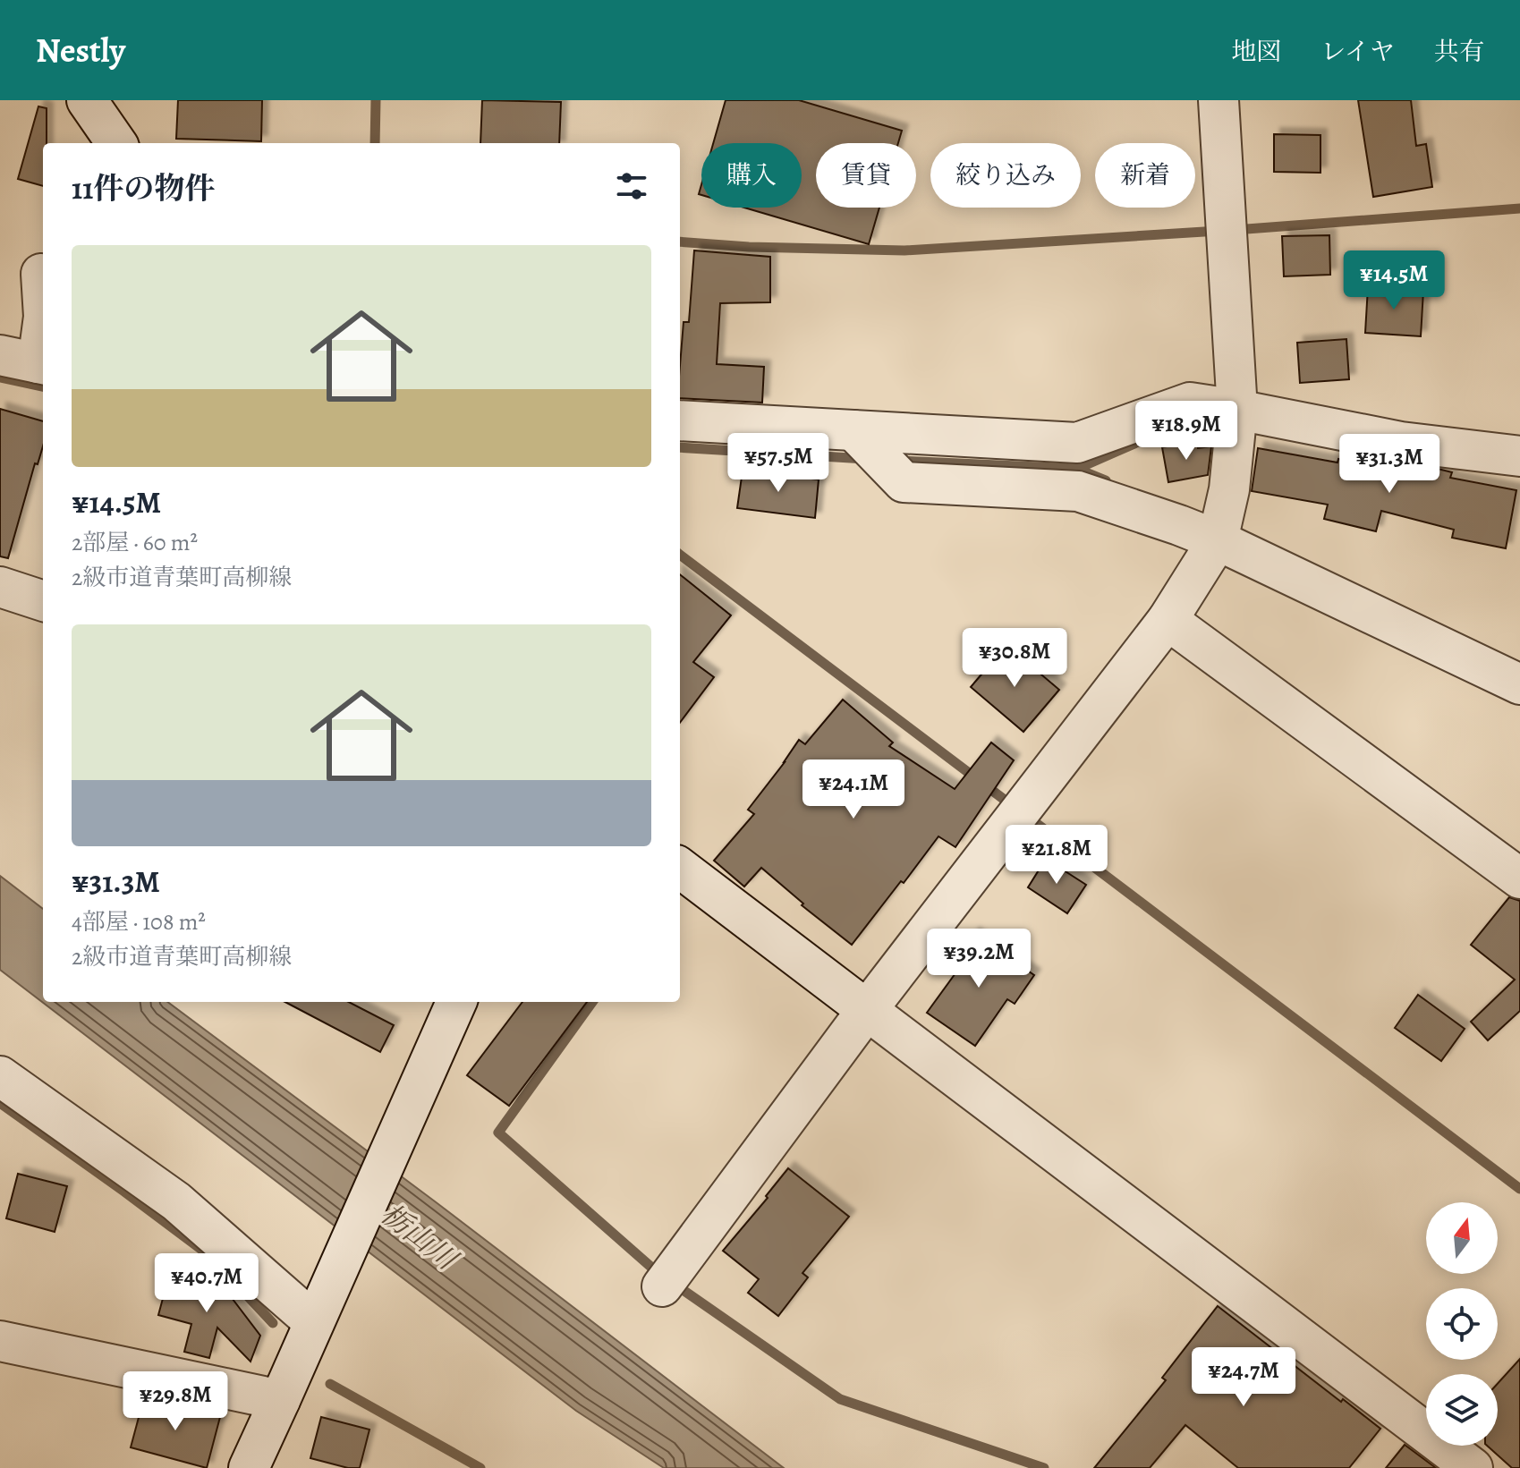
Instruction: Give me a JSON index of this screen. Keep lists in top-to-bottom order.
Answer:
{
  "water": ["栃山川"],
  "north": "top",
  "page": {
    "header": "Nestly",
    "nav": ["地図", "レイヤ", "共有"],
    "chip": [
      "購入",
      "賃貸",
      "絞り込み",
      "新着"
    ],
    "heading": "11件の物件",
    "list": [
      {
        "name": "¥14.5M",
        "note": "2部屋 · 60 m² · 2級市道青葉町高柳線"
      },
      {
        "name": "¥31.3M",
        "note": "4部屋 · 108 m² · 2級市道青葉町高柳線"
      }
    ],
    "price": [
      "¥14.5M",
      "¥18.9M",
      "¥57.5M",
      "¥31.3M",
      "¥30.8M",
      "¥24.1M",
      "¥21.8M",
      "¥39.2M",
      "¥40.7M",
      "¥24.7M",
      "¥29.8M"
    ]
  }
}
